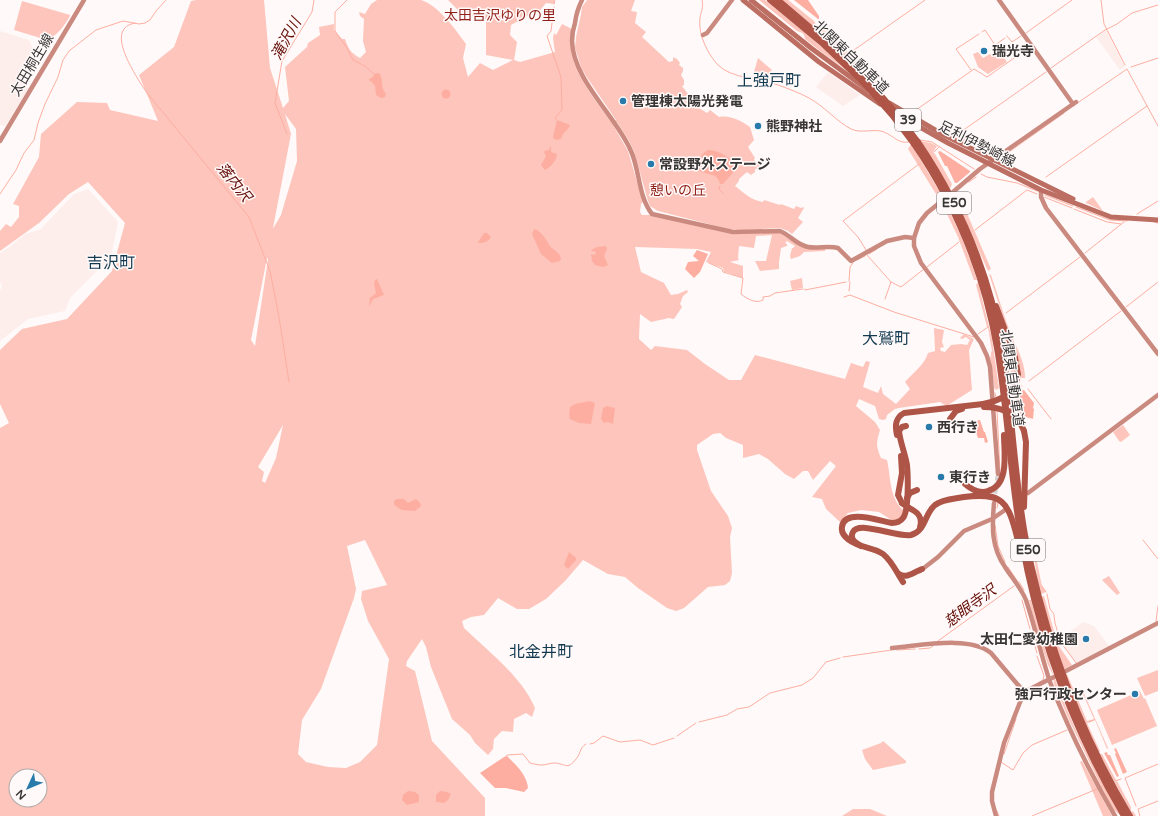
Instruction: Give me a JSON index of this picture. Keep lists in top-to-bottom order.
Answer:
{
  "streets": {
    "highway": ["北関東自動車道", "E50"],
    "main road": ["39", "足利伊勢崎線"],
    "street": ["太田桐生線"]
  },
  "districts": [
    "上強戸町",
    "吉沢町",
    "大鷲町",
    "北金井町"
  ],
  "water": ["滝沢川", "落内沢", "慈眼寺沢"],
  "parks": ["太田吉沢ゆりの里", "憩いの丘"],
  "places": [
    "瑞光寺",
    "管理棟太陽光発電",
    "熊野神社",
    "常設野外ステージ",
    "西行き",
    "東行き",
    "太田仁愛幼稚園",
    "強戸行政センター"
  ],
  "north": "bottom left"
}
